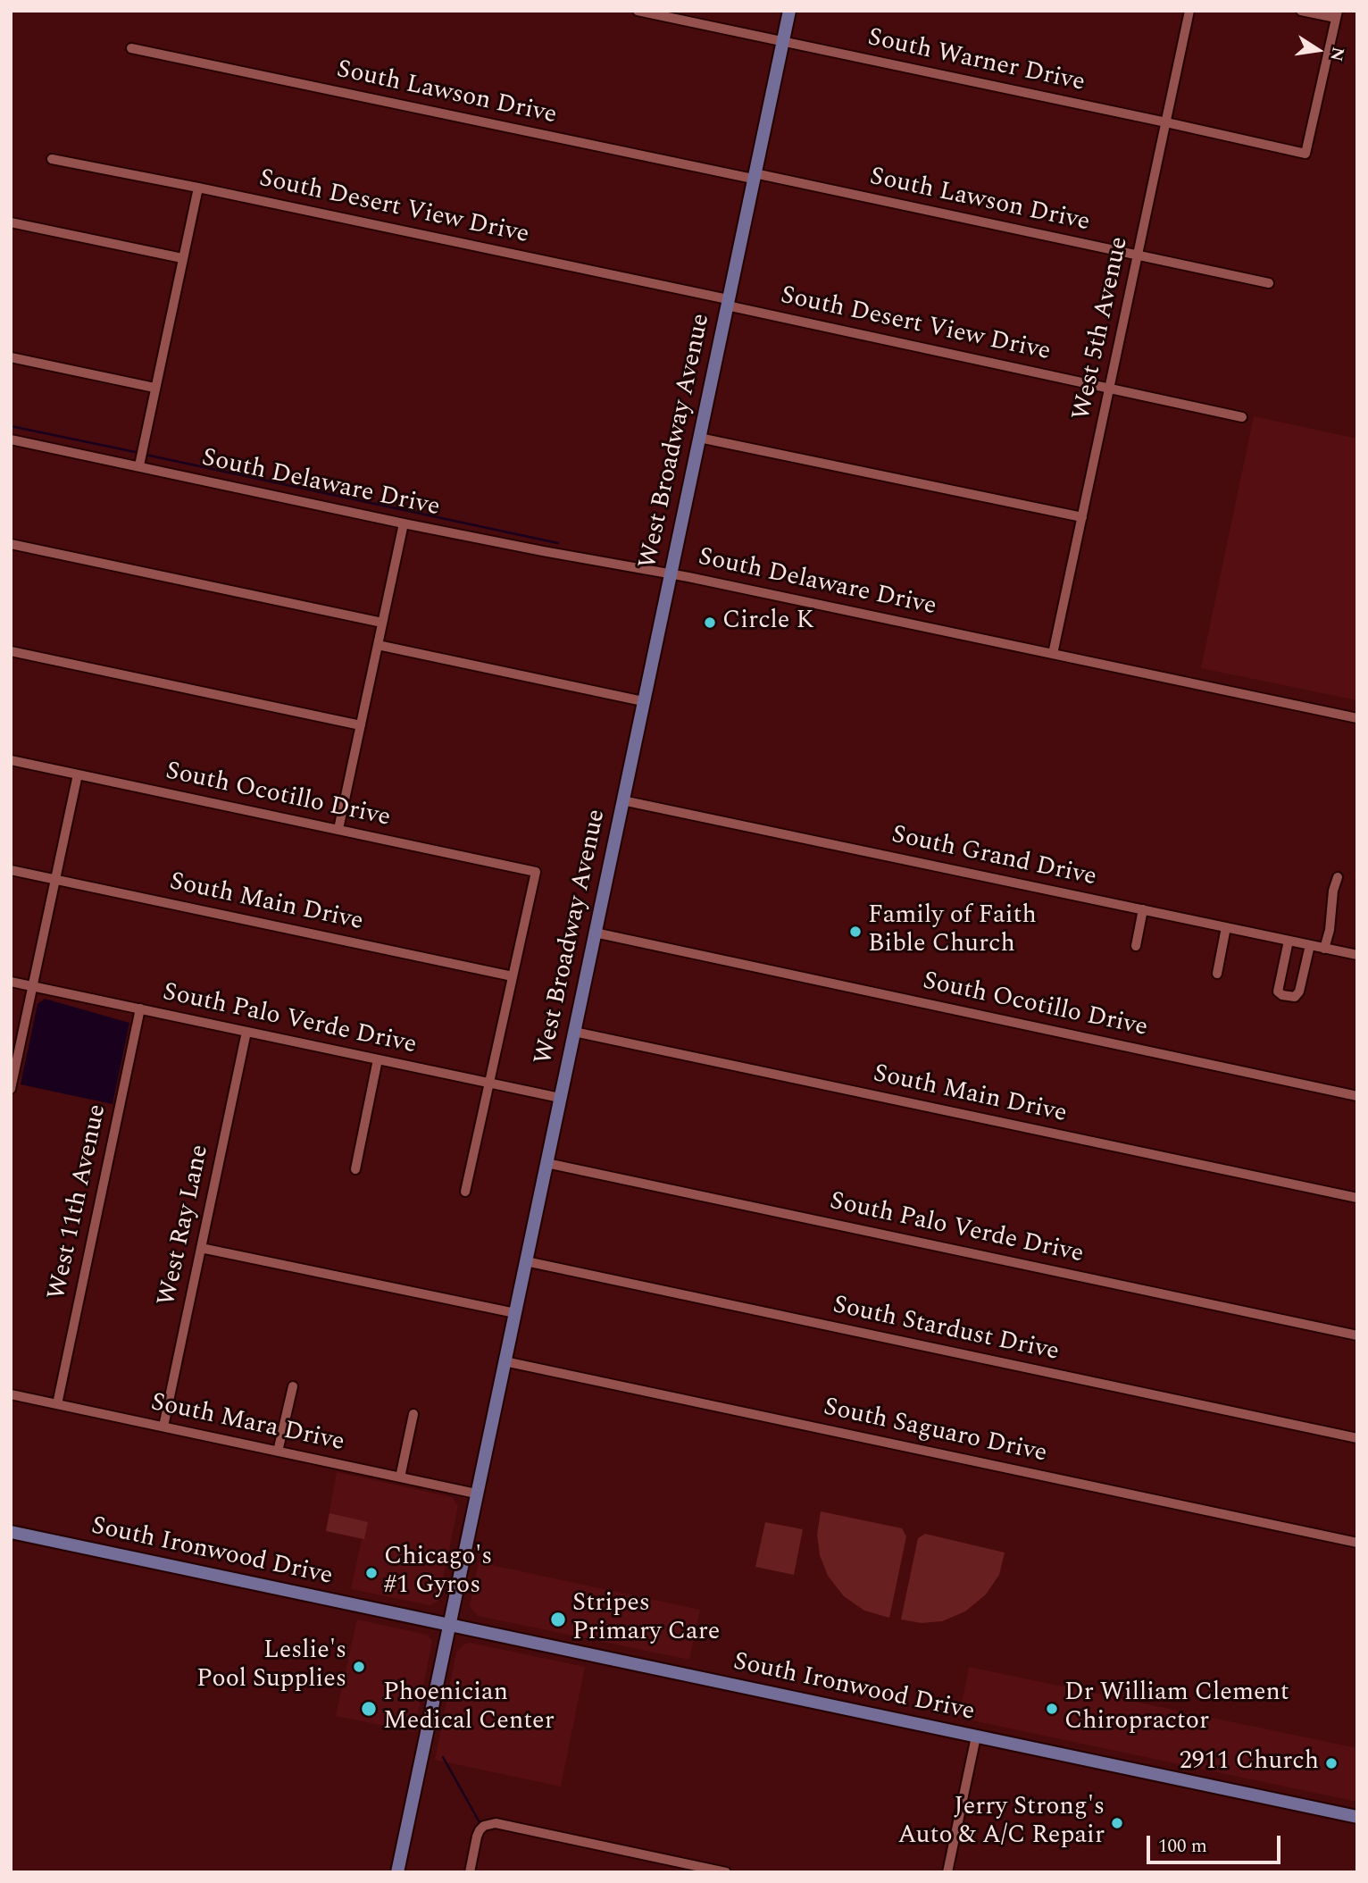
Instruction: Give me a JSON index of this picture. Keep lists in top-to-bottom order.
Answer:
{
  "streets": {
    "main road": ["West Broadway Avenue", "South Ironwood Drive"],
    "street": [
      "South Warner Drive",
      "South Lawson Drive",
      "South Desert View Drive",
      "West 5th Avenue",
      "South Delaware Drive",
      "South Ocotillo Drive",
      "South Grand Drive",
      "South Main Drive",
      "South Palo Verde Drive",
      "West 11th Avenue",
      "West Ray Lane",
      "South Stardust Drive",
      "South Mara Drive",
      "South Saguaro Drive"
    ]
  },
  "crossings": [
    ["South Warner Drive", "West 5th Avenue"],
    ["South Warner Drive", "West Broadway Avenue"],
    ["South Lawson Drive", "West 5th Avenue"],
    ["South Lawson Drive", "West Broadway Avenue"],
    ["South Desert View Drive", "West 5th Avenue"],
    ["South Desert View Drive", "West Broadway Avenue"],
    ["West 5th Avenue", "South Delaware Drive"],
    ["West Broadway Avenue", "South Delaware Drive"],
    ["West Broadway Avenue", "South Ocotillo Drive"],
    ["West Broadway Avenue", "South Grand Drive"],
    ["West Broadway Avenue", "South Main Drive"],
    ["West Broadway Avenue", "South Palo Verde Drive"],
    ["West Broadway Avenue", "South Stardust Drive"],
    ["West Broadway Avenue", "South Mara Drive"],
    ["West Broadway Avenue", "South Saguaro Drive"],
    ["West Broadway Avenue", "South Ironwood Drive"],
    ["South Ocotillo Drive", "South Main Drive"],
    ["South Palo Verde Drive", "West 11th Avenue"],
    ["South Palo Verde Drive", "West Ray Lane"],
    ["West 11th Avenue", "South Mara Drive"],
    ["West Ray Lane", "South Mara Drive"]
  ],
  "places": [
    "Circle K",
    "Family of Faith Bible Church",
    "Chicago's #1 Gyros",
    "Stripes Primary Care",
    "Leslie's Pool Supplies",
    "Phoenician Medical Center",
    "Dr William Clement Chiropractor",
    "2911 Church",
    "Jerry Strong's Auto & A/C Repair"
  ],
  "scale_bar": "100 m",
  "north": "right"
}
